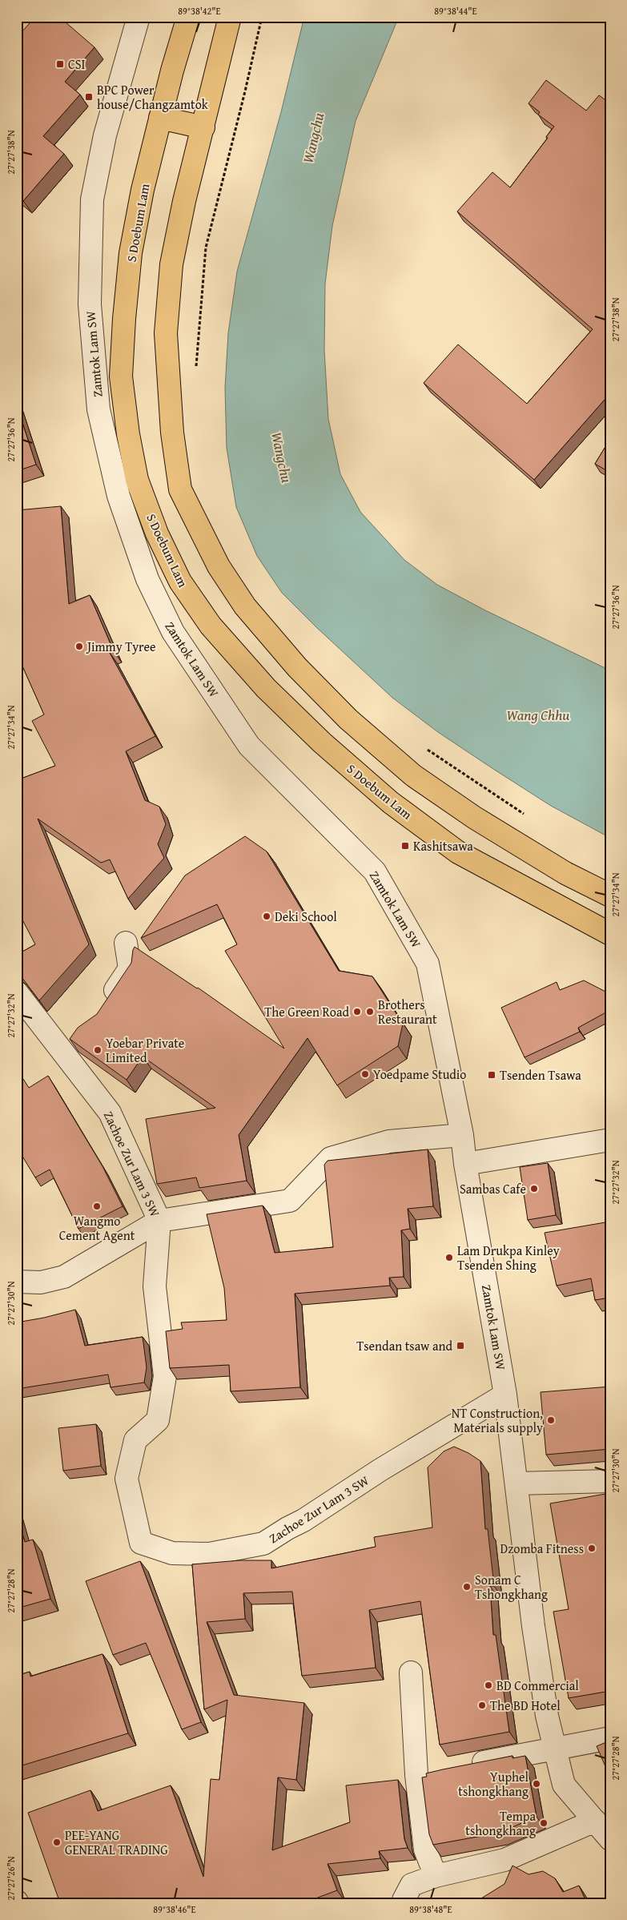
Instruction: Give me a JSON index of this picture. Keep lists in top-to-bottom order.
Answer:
{
  "streets": {
    "highway": ["S Doebum Lam"],
    "street": ["Zamtok Lam SW", "Zachoe Zur Lam 3 SW"]
  },
  "crossings": [
    ["Zamtok Lam SW", "Zachoe Zur Lam 3 SW"]
  ],
  "water": ["Wangchu", "Wang Chhu"],
  "places": {
    "transit": [
      "CSI",
      "BPC Power house/Changzamtok",
      "Kashitsawa",
      "Tsenden Tsawa",
      "Tsendan tsaw and"
    ],
    "other": [
      "Jimmy Tyree",
      "Deki School",
      "The Green Road",
      "Brothers Restaurant",
      "Yoebar Private Limited",
      "Yoedpame Studio",
      "Sambas Cafe",
      "Wangmo Cement Agent",
      "Lam Drukpa Kinley Tsenden Shing",
      "NT Construction, Materials supply",
      "Dzomba Fitness",
      "Sonam C Tshongkhang",
      "BD Commercial",
      "The BD Hotel",
      "Yuphel tshongkhang",
      "Tempa tshongkhang",
      "PEE-YANG GENERAL TRADING"
    ]
  },
  "coordinates": [
    "89°38'42\"E",
    "89°38'44\"E",
    "27°27'38\"N",
    "27°27'36\"N",
    "27°27'34\"N",
    "27°27'32\"N",
    "27°27'30\"N",
    "27°27'28\"N",
    "27°27'26\"N",
    "89°38'46\"E",
    "89°38'48\"E"
  ]
}
